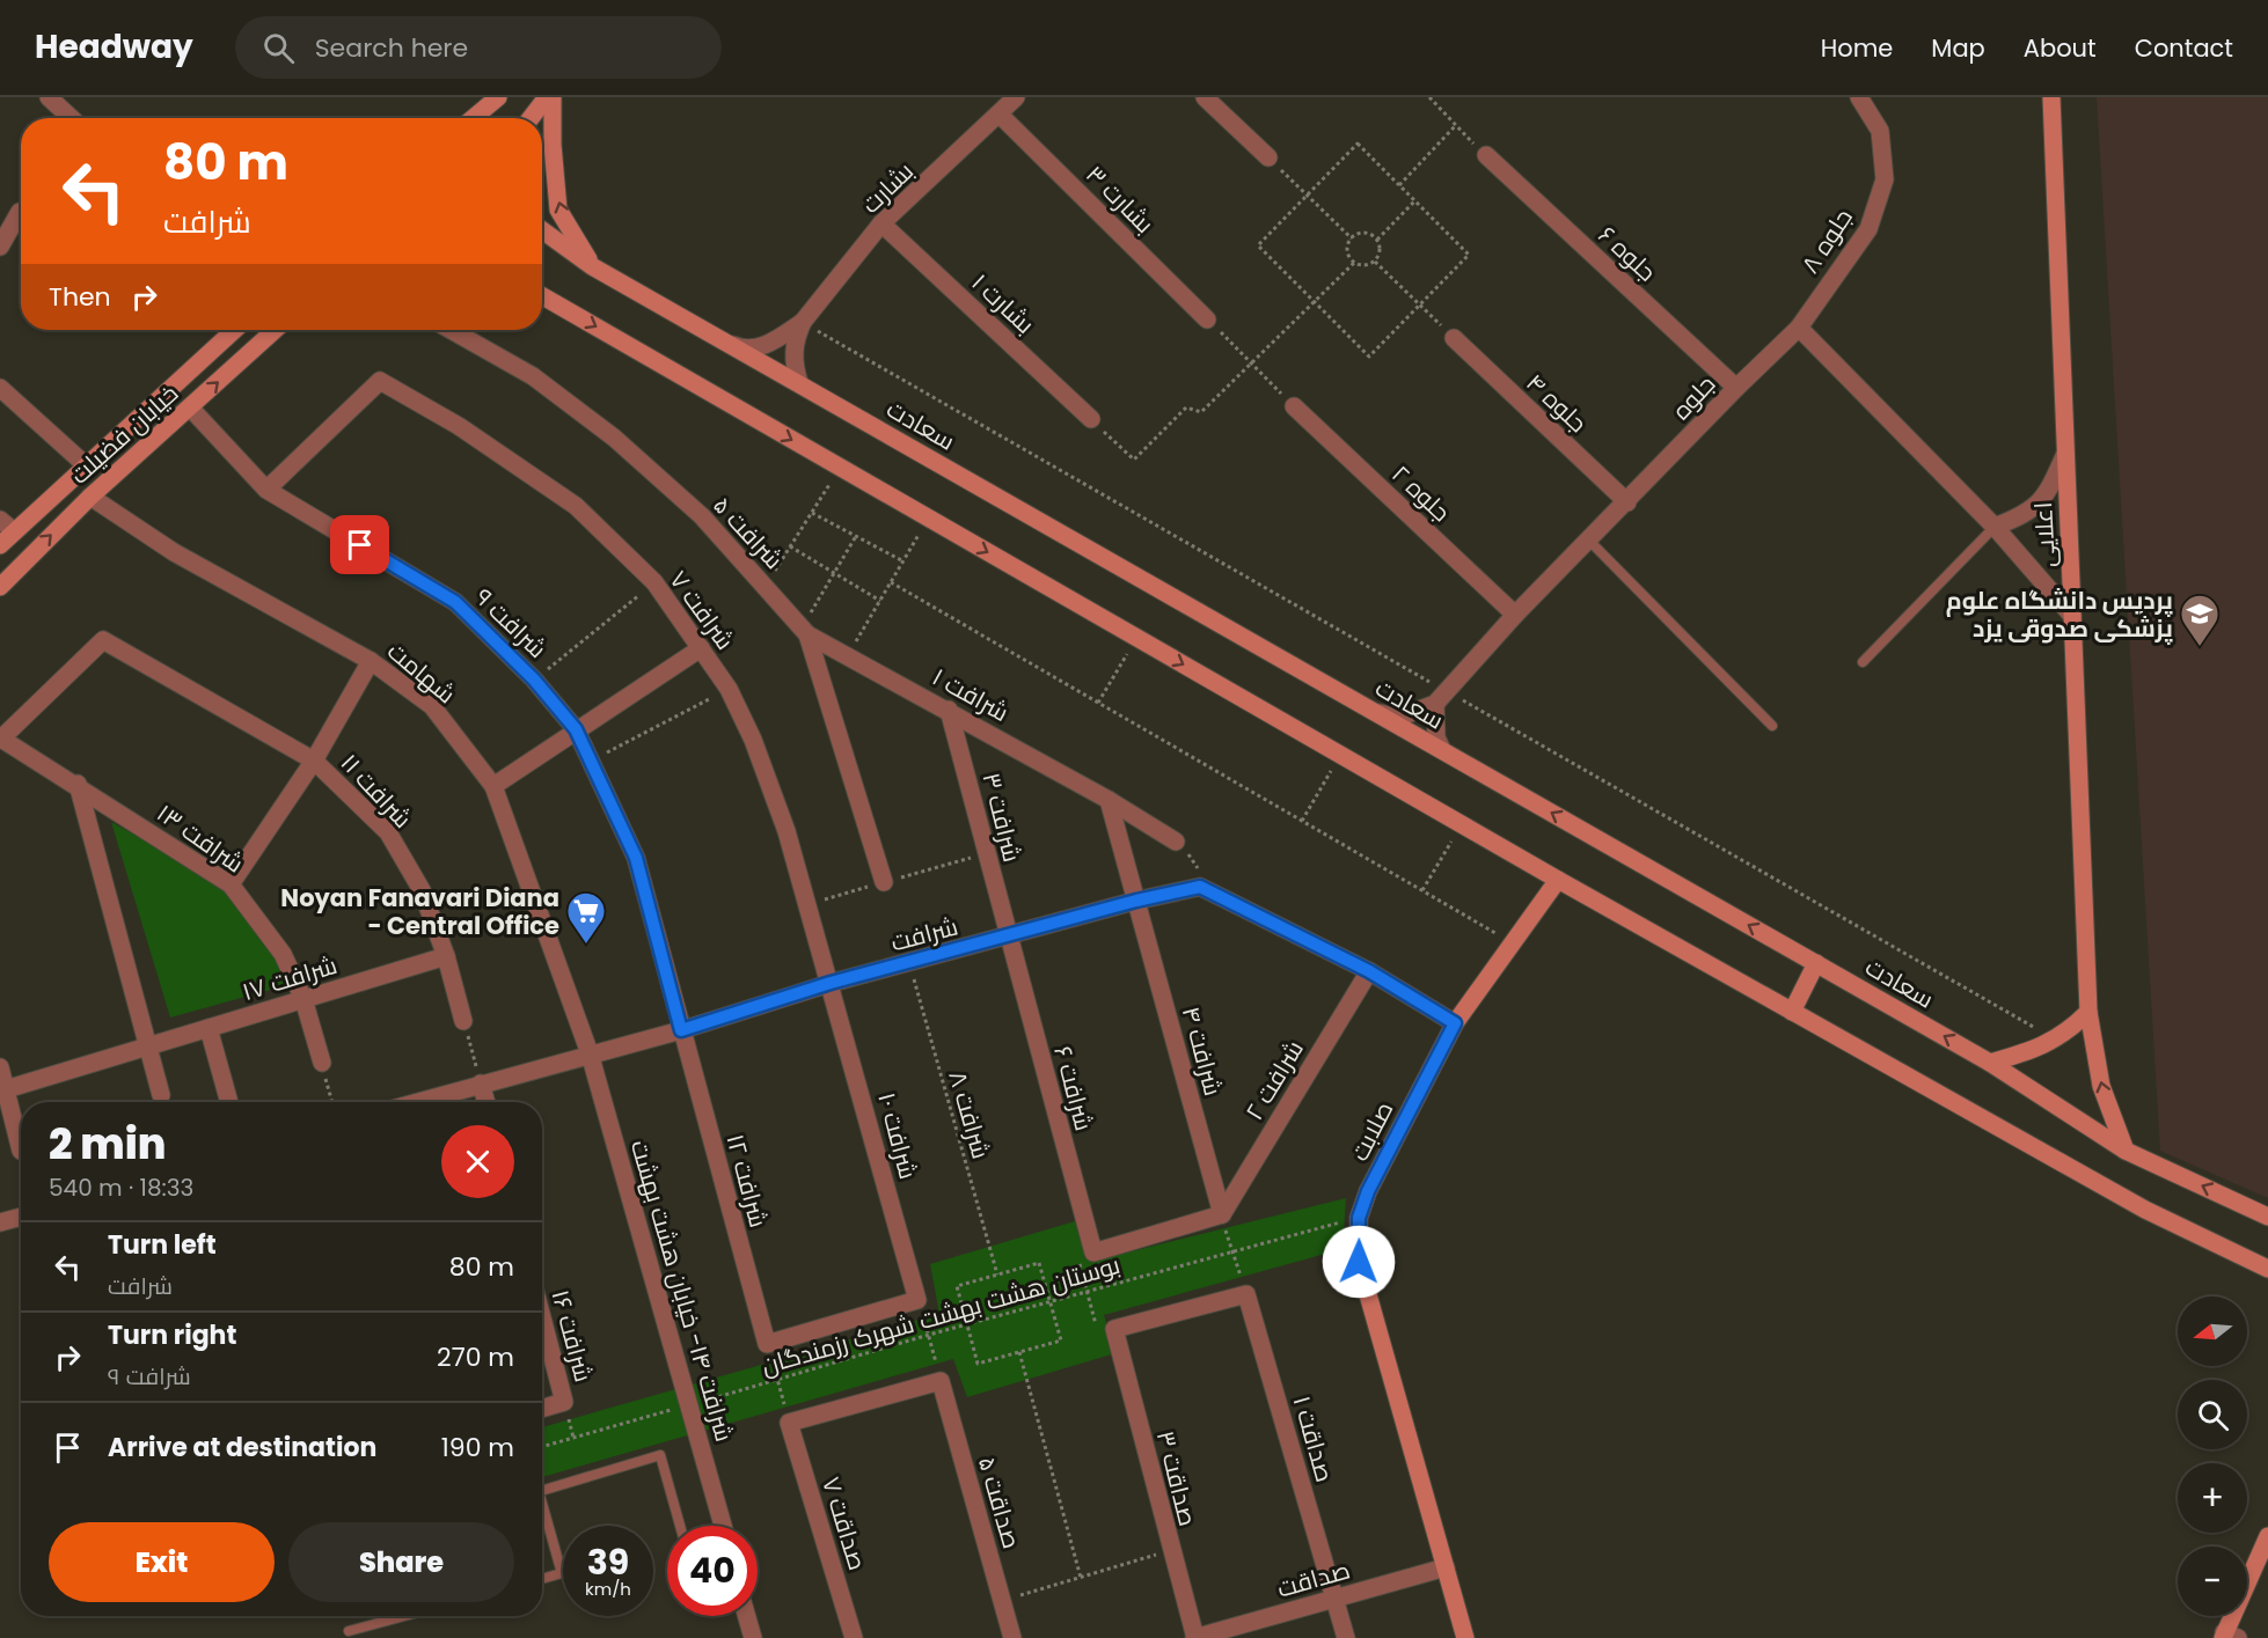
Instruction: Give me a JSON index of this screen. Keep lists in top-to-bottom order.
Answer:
{
  "streets": {
    "street": [
      "بشارت",
      "بشارت ۳",
      "جلوه ۸",
      "جلوه ۶",
      "بشارت ۱",
      "جلوه",
      "جلوه ۴",
      "سعادت",
      "خیابان فضیلت",
      "جلوه ۲",
      "شرافت ۵",
      "اعلایی",
      "شرافت ۷",
      "شرافت ۹",
      "شهامت",
      "شرافت ۱",
      "شرافت ۱۱",
      "شرافت ۳",
      "شرافت ۱۳",
      "شرافت",
      "شرافت ۱۷",
      "شرافت ۴",
      "شرافت ۲",
      "شرافت ۶",
      "صلابت",
      "شرافت ۱۰",
      "شرافت ۱۲",
      "شرافت ۱۴- خیابان هشت بهشت",
      "شرافت ۱۶",
      "صداقت ۱",
      "صداقت ۳",
      "صداقت ۵",
      "صداقت ۷",
      "صداقت"
    ],
    "path": ["شرافت ۸", "بوستان هشت بهشت شهرک رزمندگان"]
  },
  "crossings": [
    ["بشارت", "بشارت ۳"],
    ["بشارت", "بشارت ۱"],
    ["جلوه ۸", "جلوه"],
    ["جلوه ۶", "جلوه"],
    ["جلوه", "جلوه ۴"],
    ["جلوه", "جلوه ۲"],
    ["سعادت", "اعلایی"],
    ["خیابان فضیلت", "شرافت ۹"],
    ["خیابان فضیلت", "شهامت"],
    ["شرافت ۵", "شرافت ۱"],
    ["شرافت ۷", "شرافت ۹"],
    ["شرافت ۷", "شرافت"],
    ["شرافت ۷", "شرافت ۱۰"],
    ["شرافت ۹", "شرافت"],
    ["شرافت ۹", "شرافت ۱۲"],
    ["شهامت", "شرافت"],
    ["شهامت", "شرافت ۱۴- خیابان هشت بهشت"],
    ["شرافت ۱", "شرافت ۳"],
    ["شرافت ۱۱", "شرافت ۱۳"],
    ["شرافت ۱۱", "شرافت ۱۷"],
    ["شرافت ۳", "شرافت"],
    ["شرافت ۳", "شرافت ۶"],
    ["شرافت ۱۳", "شرافت ۱۷"],
    ["شرافت", "شرافت ۴"],
    ["شرافت", "شرافت ۶"],
    ["شرافت", "شرافت ۸"],
    ["شرافت", "شرافت ۱۰"],
    ["شرافت", "شرافت ۱۲"],
    ["شرافت", "شرافت ۱۴- خیابان هشت بهشت"],
    ["شرافت ۴", "شرافت ۲"],
    ["صلابت", "بوستان هشت بهشت شهرک رزمندگان"],
    ["صلابت", "صداقت"],
    ["شرافت ۱۴- خیابان هشت بهشت", "بوستان هشت بهشت شهرک رزمندگان"],
    ["صداقت ۱", "صداقت"],
    ["صداقت ۳", "صداقت"]
  ],
  "places": {
    "school or university": ["پردیس دانشگاه علوم پزشکی صدوقی یزد"],
    "supermarket": ["Noyan Fanavari Diana - Central Office"]
  },
  "north": "left",
  "page": {
    "header": "Headway",
    "search": "Search here",
    "nav": [
      "Home",
      "Map",
      "About",
      "Contact"
    ],
    "turn": ["80 m", "شرافت"],
    "then": "Then",
    "heading": ["2 min", "540 m · 18:33"],
    "list": [
      {
        "name": "Turn left",
        "note": "شرافت",
        "value": "80 m"
      },
      {
        "name": "Turn right",
        "note": "شرافت ۹",
        "value": "270 m"
      },
      {
        "name": "Arrive at destination",
        "value": "190 m"
      }
    ],
    "map_buttons": ["+", "−"],
    "buttons": ["Exit", "Share"],
    "speed": "39 km/h",
    "limit": "40"
  }
}
